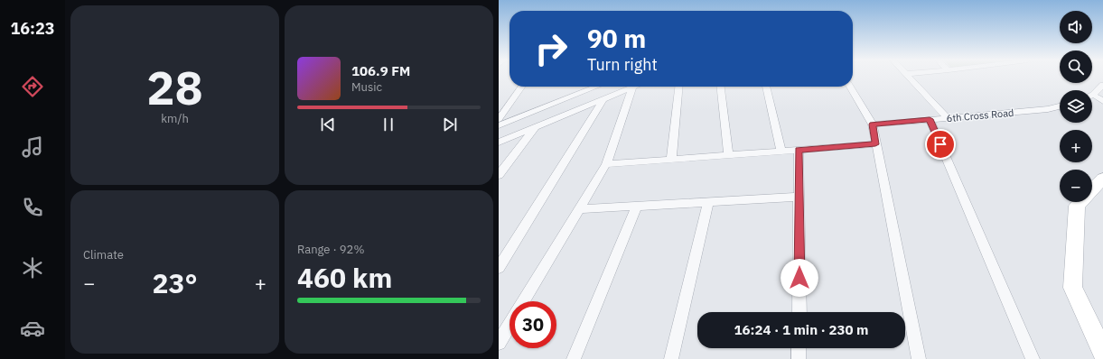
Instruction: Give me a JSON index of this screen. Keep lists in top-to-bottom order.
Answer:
{
  "streets": {
    "street": ["6th Cross Road"]
  },
  "page": {
    "tabs": "16:23",
    "tile": [
      ["28", "km/h"],
      "Climate",
      ["Range · 92%", "460 km"]
    ],
    "map_buttons": ["+", "−"],
    "turn": ["90 m", "Turn right"],
    "song": ["106.9 FM", "Music"],
    "heat": ["−", "23°", "+"],
    "limit": "30",
    "trip": "16:24 · 1 min · 230 m"
  }
}
